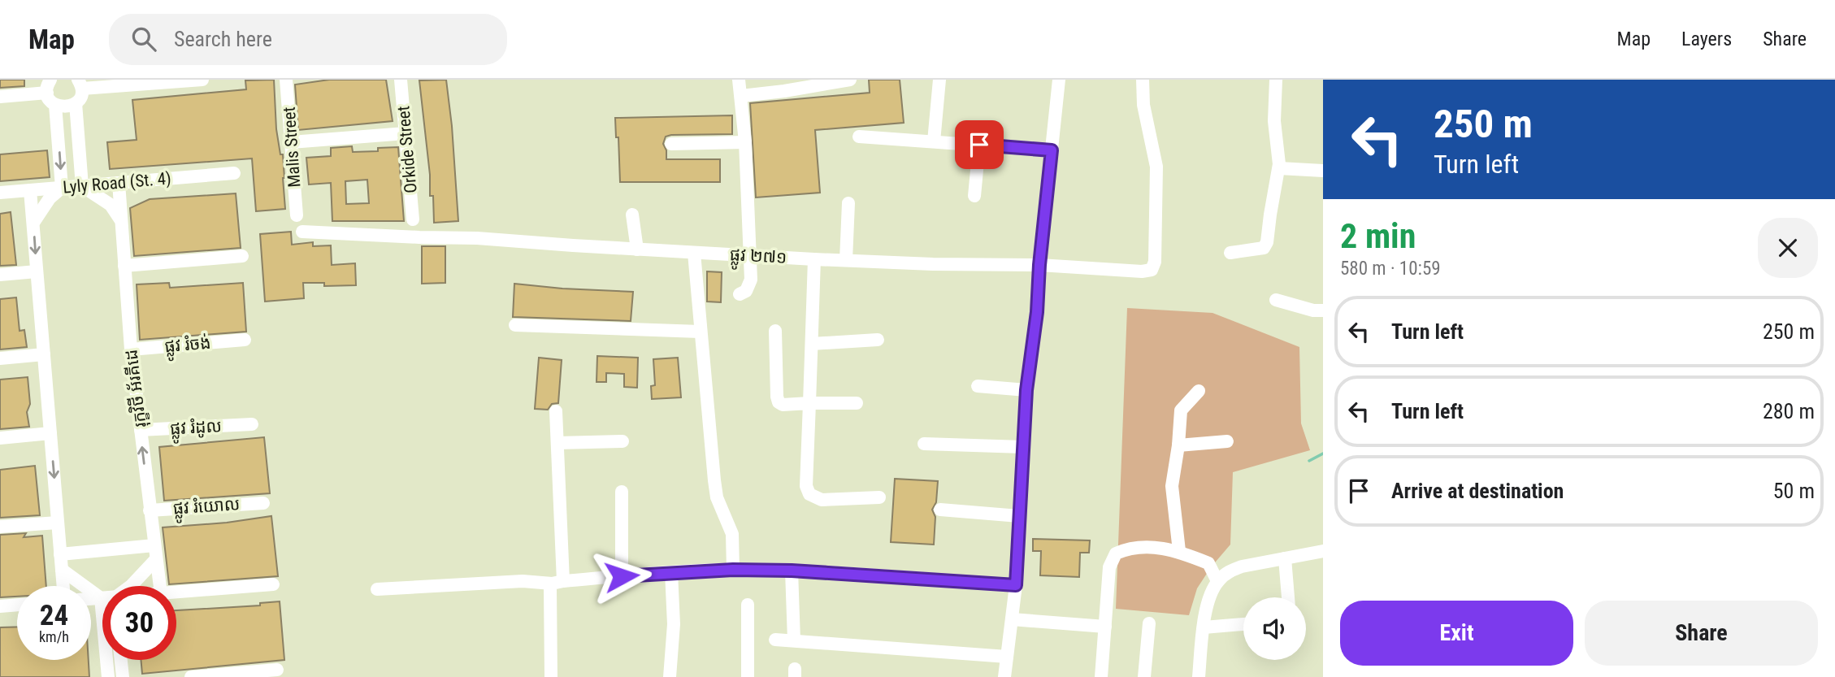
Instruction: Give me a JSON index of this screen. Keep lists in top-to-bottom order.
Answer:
{
  "streets": {
    "street": [
      "Malis Street",
      "Orkide Street",
      "Lyly Road (St. 4)",
      "ផ្លូវ ២៧១",
      "ផ្លូវ រំចង់",
      "រុក្ខវិថី អ័រគីដេ",
      "ផ្លូវ រំដូល",
      "ផ្លូវ រំយោល"
    ]
  },
  "crossings": [
    ["Lyly Road (St. 4)", "រុក្ខវិថី អ័រគីដេ"],
    ["ផ្លូវ រំចង់", "រុក្ខវិថី អ័រគីដេ"],
    ["រុក្ខវិថី អ័រគីដេ", "ផ្លូវ រំដូល"],
    ["រុក្ខវិថី អ័រគីដេ", "ផ្លូវ រំយោល"]
  ],
  "page": {
    "header": "Map",
    "search": "Search here",
    "nav": ["Map", "Layers", "Share"],
    "turn": ["250 m", "Turn left"],
    "heading": ["2 min", "580 m · 10:59"],
    "list": [
      {
        "name": "Turn left",
        "value": "250 m"
      },
      {
        "name": "Turn left",
        "value": "280 m"
      },
      {
        "name": "Arrive at destination",
        "value": "50 m"
      }
    ],
    "speed": "24 km/h",
    "limit": "30",
    "buttons": ["Exit", "Share"]
  }
}
